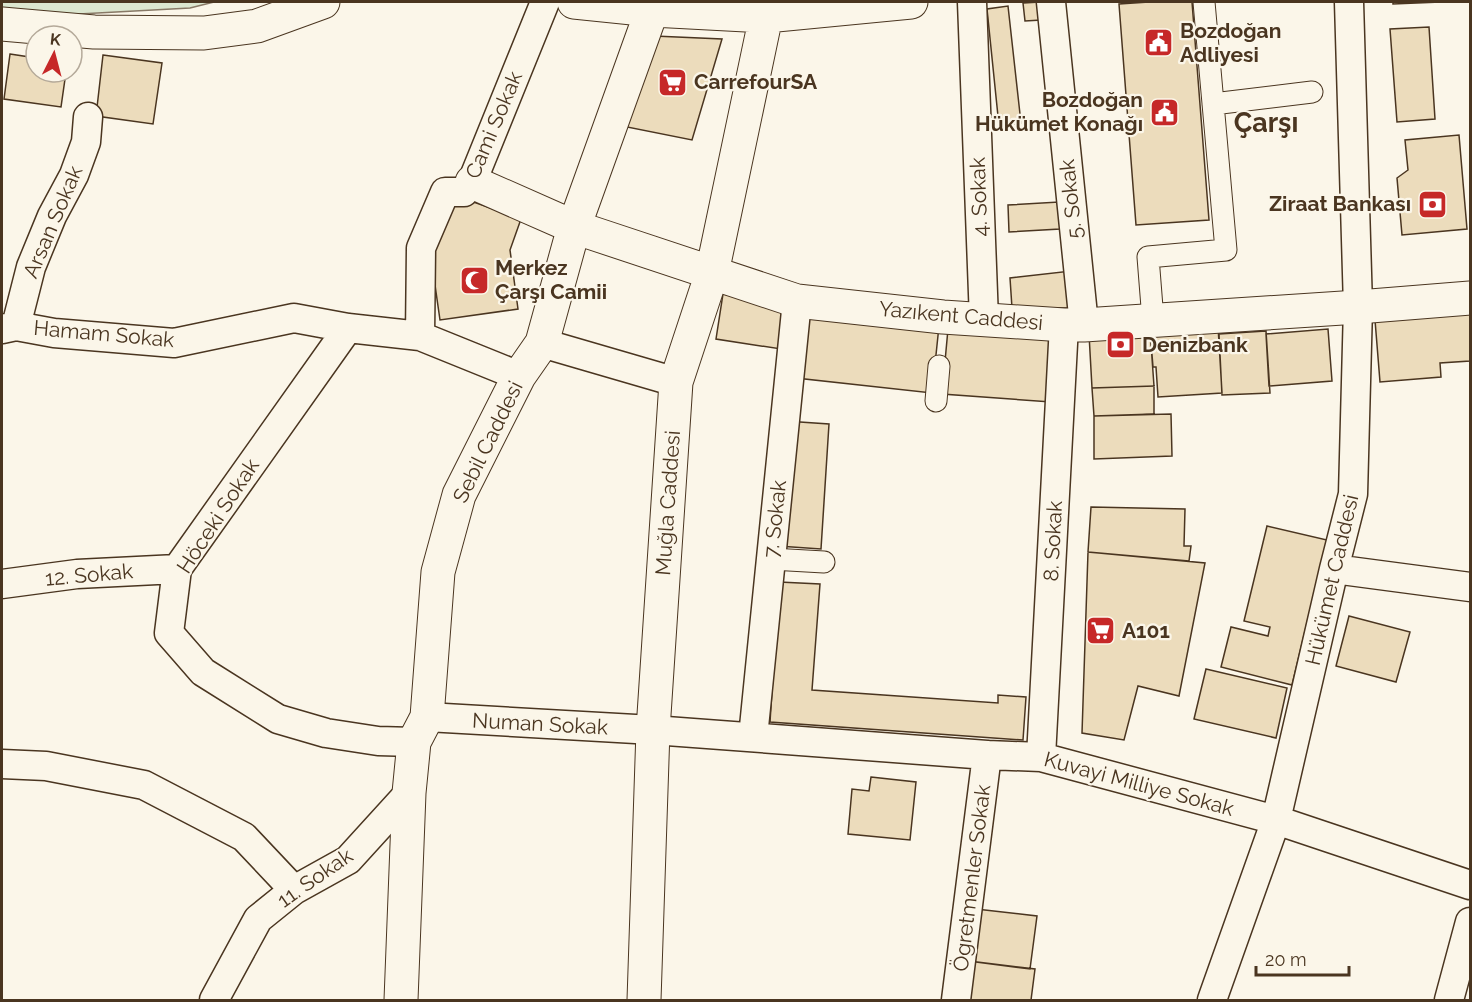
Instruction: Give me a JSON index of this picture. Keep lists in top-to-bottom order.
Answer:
{
  "streets": {
    "street": [
      "Cami Sokak",
      "4. Sokak",
      "5. Sokak",
      "Arsan Sokak",
      "Yazıkent Caddesi",
      "Hamam Sokak",
      "Sebil Caddesi",
      "Muğla Caddesi",
      "Höceki Sokak",
      "7. Sokak",
      "8. Sokak",
      "12. Sokak",
      "Hükümet Caddesi",
      "Numan Sokak",
      "Kuvayi Milliye Sokak",
      "11. Sokak",
      "Ögretmenler Sokak"
    ]
  },
  "crossings": [
    ["Cami Sokak", "Yazıkent Caddesi"],
    ["Cami Sokak", "Hamam Sokak"],
    ["4. Sokak", "Yazıkent Caddesi"],
    ["5. Sokak", "Yazıkent Caddesi"],
    ["5. Sokak", "8. Sokak"],
    ["Arsan Sokak", "Hamam Sokak"],
    ["Yazıkent Caddesi", "Sebil Caddesi"],
    ["Yazıkent Caddesi", "Muğla Caddesi"],
    ["Yazıkent Caddesi", "7. Sokak"],
    ["Yazıkent Caddesi", "8. Sokak"],
    ["Yazıkent Caddesi", "Hükümet Caddesi"],
    ["Hamam Sokak", "Sebil Caddesi"],
    ["Hamam Sokak", "Höceki Sokak"],
    ["Sebil Caddesi", "Höceki Sokak"],
    ["Sebil Caddesi", "Numan Sokak"],
    ["Sebil Caddesi", "11. Sokak"],
    ["Muğla Caddesi", "Numan Sokak"],
    ["Muğla Caddesi", "Kuvayi Milliye Sokak"],
    ["Höceki Sokak", "12. Sokak"],
    ["Höceki Sokak", "Numan Sokak"],
    ["7. Sokak", "Kuvayi Milliye Sokak"],
    ["8. Sokak", "Kuvayi Milliye Sokak"],
    ["Hükümet Caddesi", "Kuvayi Milliye Sokak"],
    ["Numan Sokak", "Kuvayi Milliye Sokak"],
    ["Kuvayi Milliye Sokak", "Ögretmenler Sokak"]
  ],
  "districts": ["Çarşı"],
  "places": {
    "public building": ["Bozdoğan Adliyesi", "Bozdoğan Hükümet Konağı"],
    "supermarket": ["CarrefourSA", "A101"],
    "bank": ["Ziraat Bankası", "Denizbank"],
    "mosque": ["Merkez Çarşı Camii"]
  },
  "scale_bar": "20 m",
  "north": "top"
}
